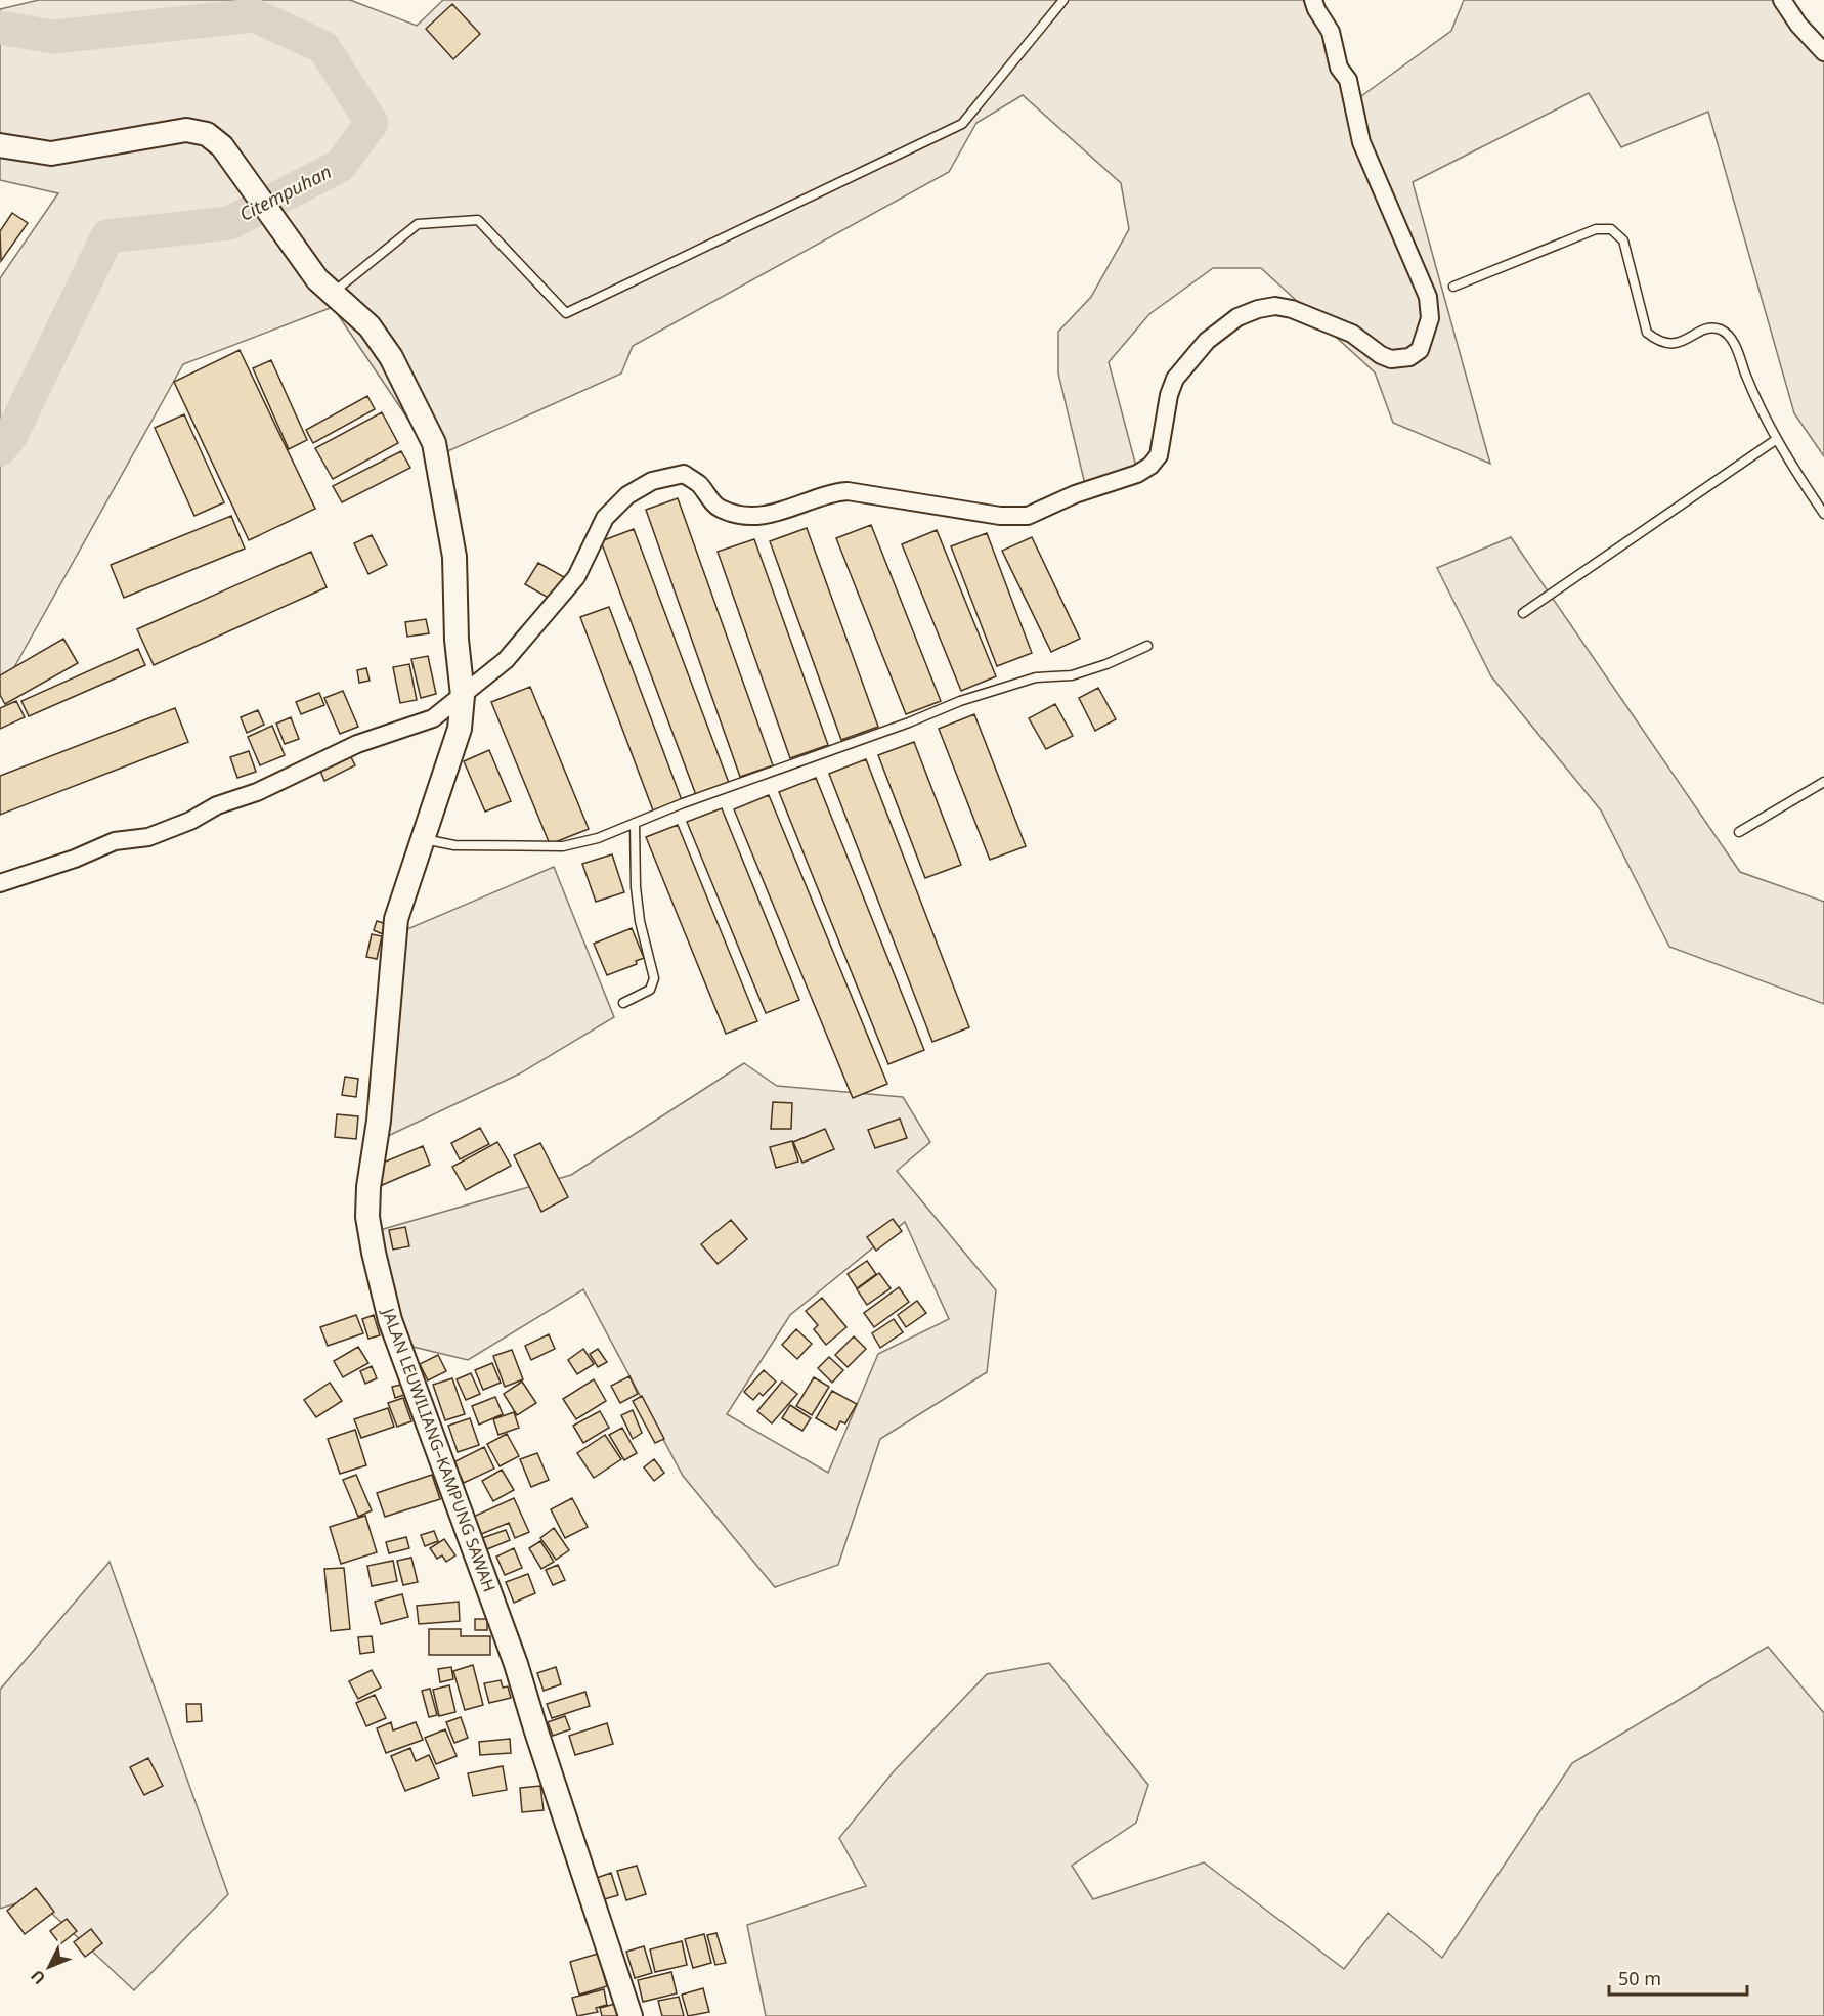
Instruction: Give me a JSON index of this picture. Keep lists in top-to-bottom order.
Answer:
{
  "streets": {
    "main road": ["JALAN LEUWILIANG–KAMPUNG SAWAH"]
  },
  "water": ["Citempuhan"],
  "scale_bar": "50 m",
  "north": "bottom left"
}
